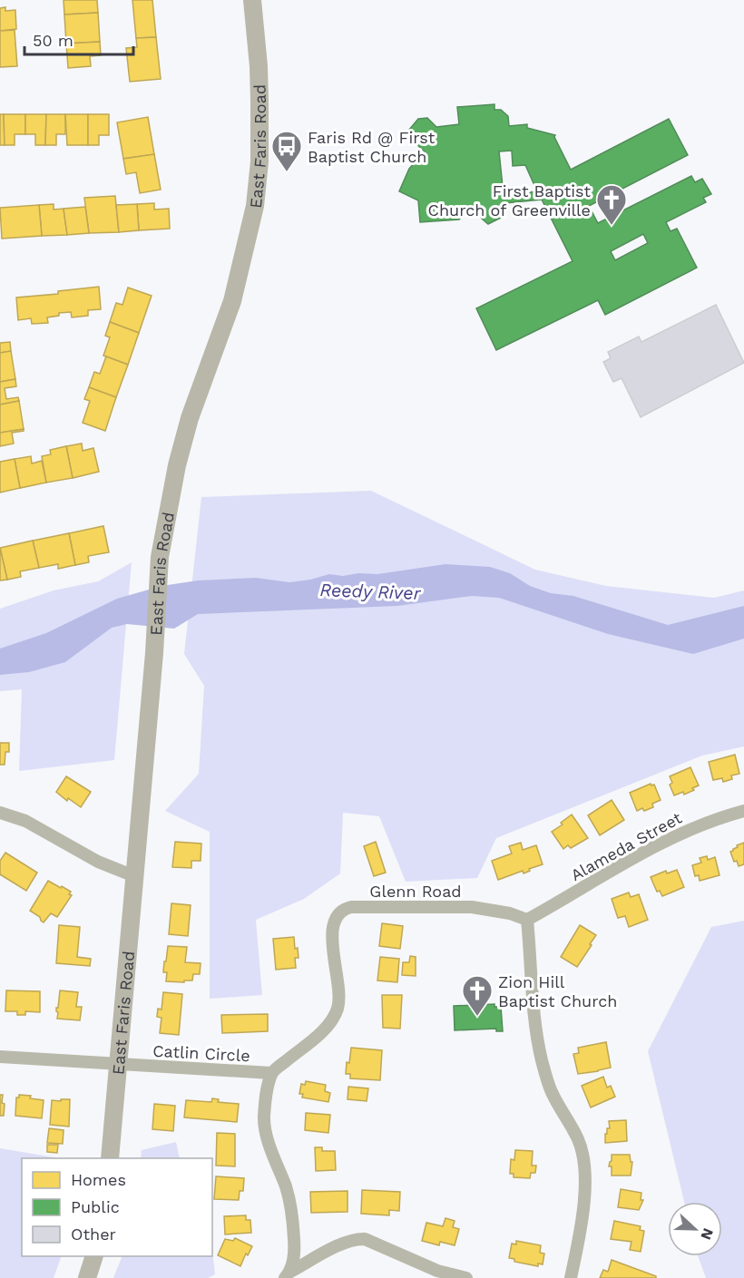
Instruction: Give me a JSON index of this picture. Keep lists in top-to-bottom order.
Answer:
{
  "streets": {
    "main road": ["East Faris Road"],
    "street": ["Alameda Street", "Glenn Road", "Catlin Circle"]
  },
  "crossings": [
    ["East Faris Road", "Catlin Circle"],
    ["Alameda Street", "Glenn Road"],
    ["Glenn Road", "Catlin Circle"]
  ],
  "water": ["Reedy River"],
  "places": {
    "bus stop": ["Faris Rd @ First Baptist Church"],
    "church": ["First Baptist Church of Greenville", "Zion Hill Baptist Church"]
  },
  "legend": ["Homes", "Public", "Other"],
  "scale_bar": "50 m",
  "north": "right"
}
